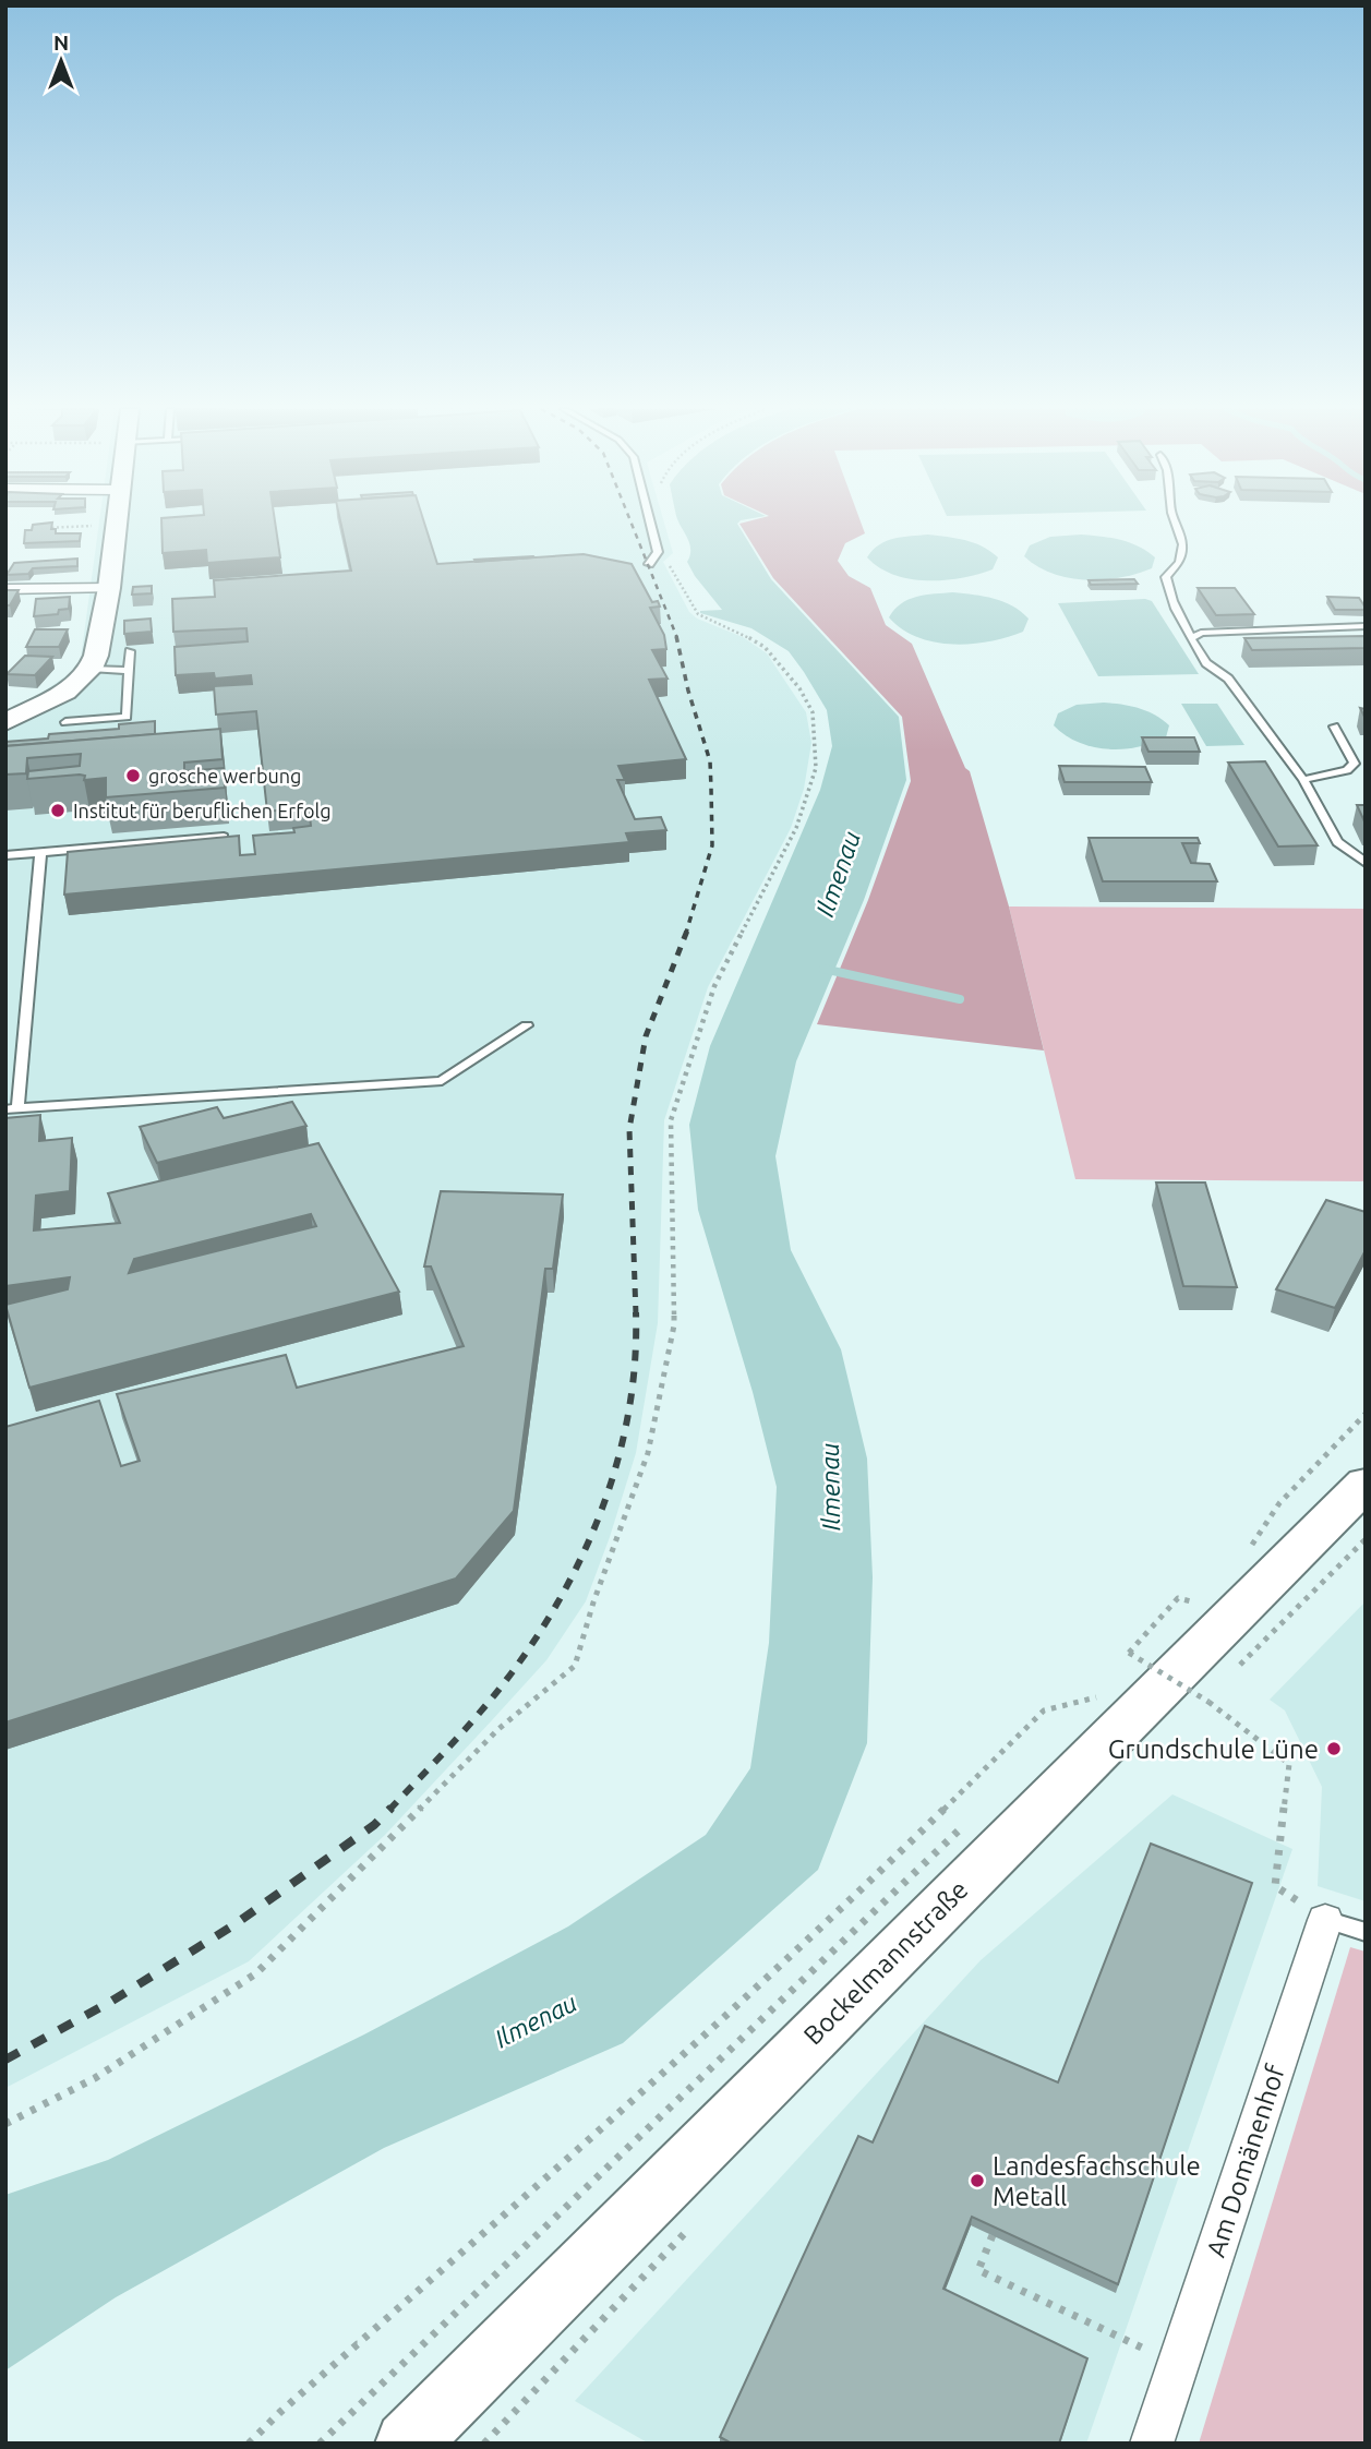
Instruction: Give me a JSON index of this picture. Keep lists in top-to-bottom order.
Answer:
{
  "streets": {
    "street": ["Bockelmannstraße", "Am Domänenhof"]
  },
  "water": ["Ilmenau"],
  "places": [
    "grosche werbung",
    "Institut für beruflichen Erfolg",
    "Grundschule Lüne",
    "Landesfachschule Metall"
  ],
  "north": "top"
}
